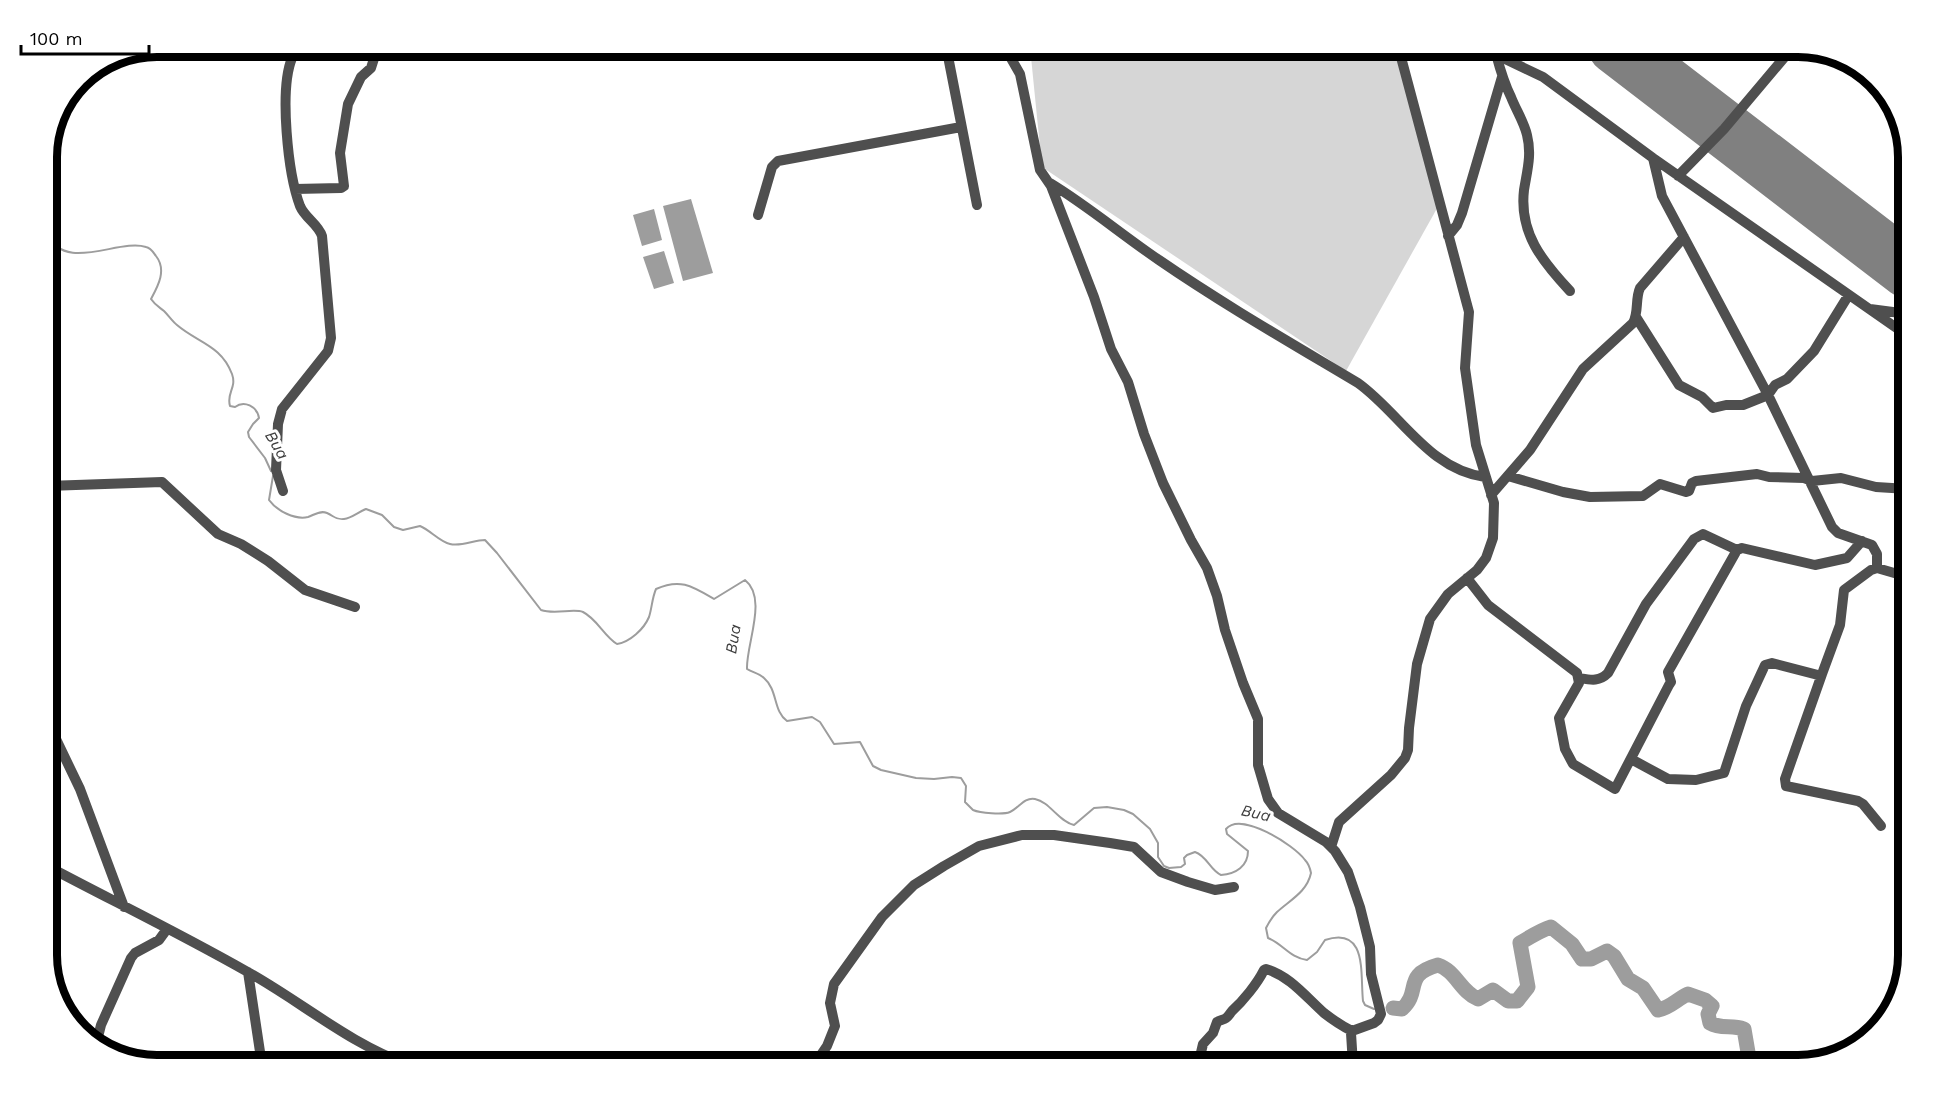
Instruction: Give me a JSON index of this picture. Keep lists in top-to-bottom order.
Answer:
{
  "water": ["Bua"],
  "scale_bar": "100 m"
}
